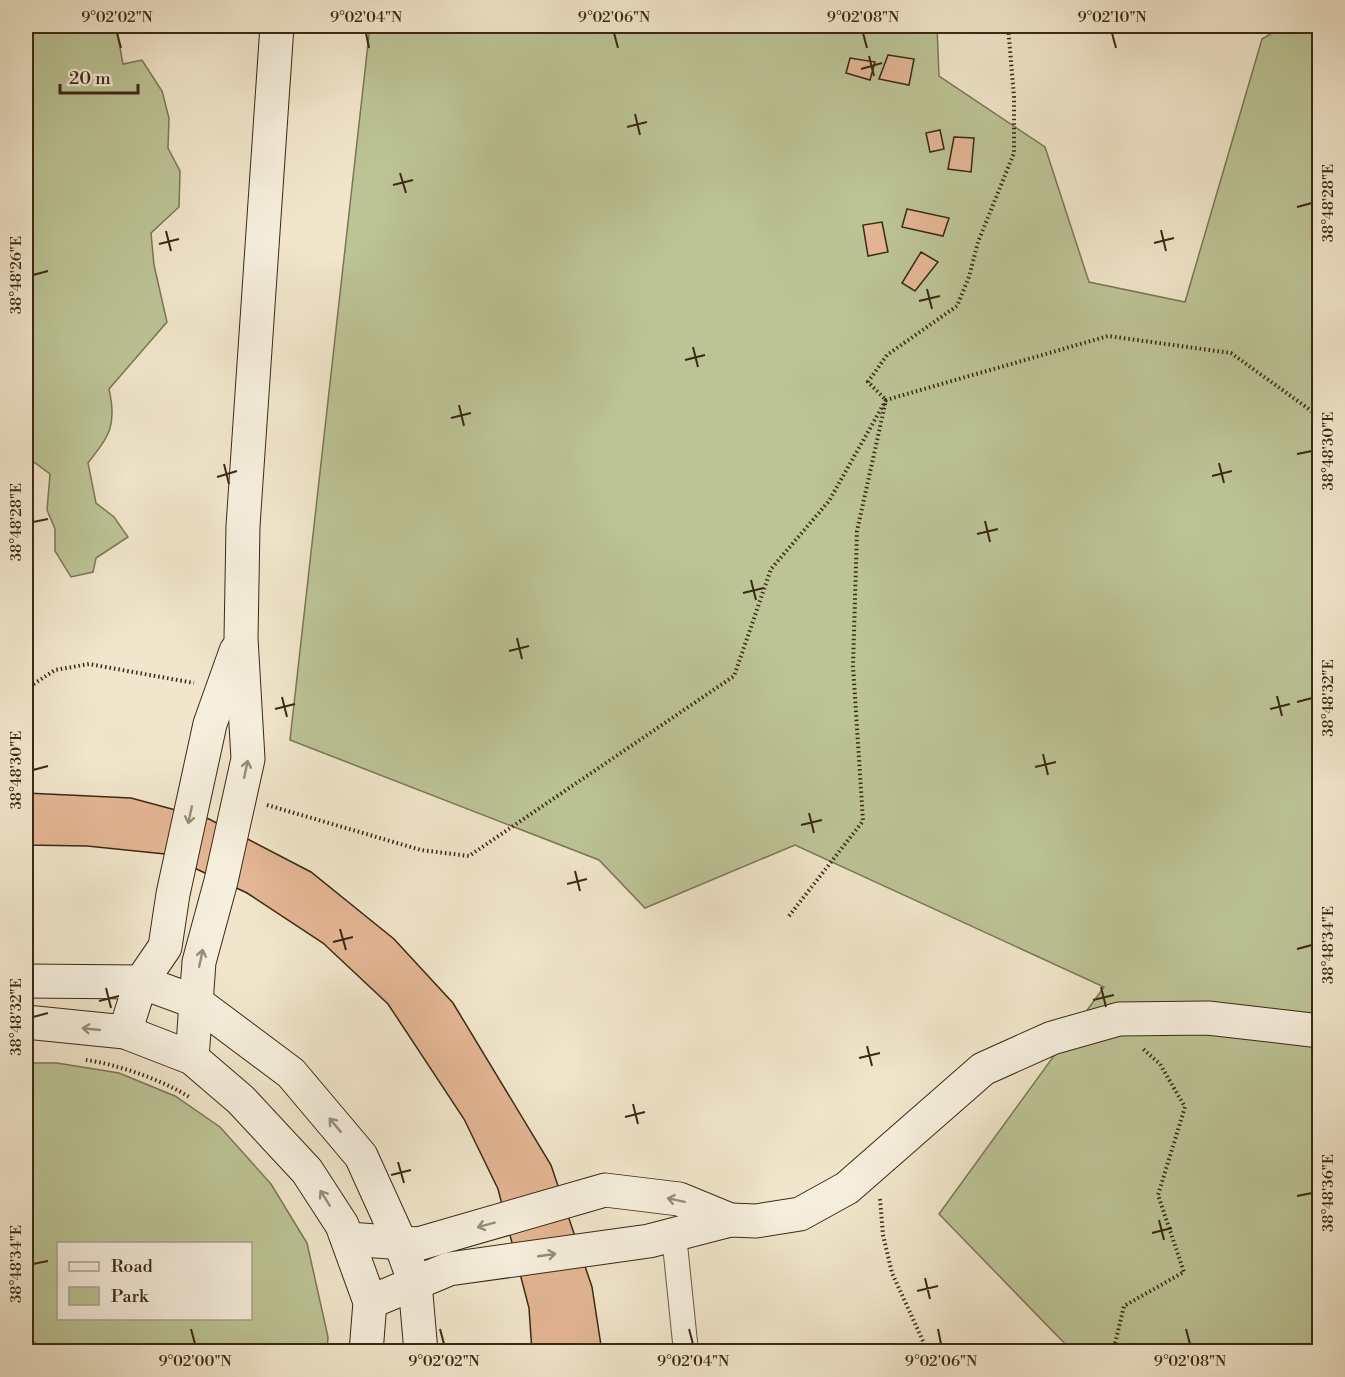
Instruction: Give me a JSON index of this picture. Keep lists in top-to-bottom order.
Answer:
{
  "legend": ["Road", "Park"],
  "scale_bar": "20 m",
  "coordinates": [
    "9°02'02\"N",
    "9°02'04\"N",
    "9°02'06\"N",
    "9°02'08\"N",
    "9°02'10\"N",
    "38°48'28\"E",
    "38°48'26\"E",
    "38°48'30\"E",
    "38°48'32\"E",
    "38°48'34\"E",
    "38°48'36\"E",
    "9°02'00\"N"
  ]
}
